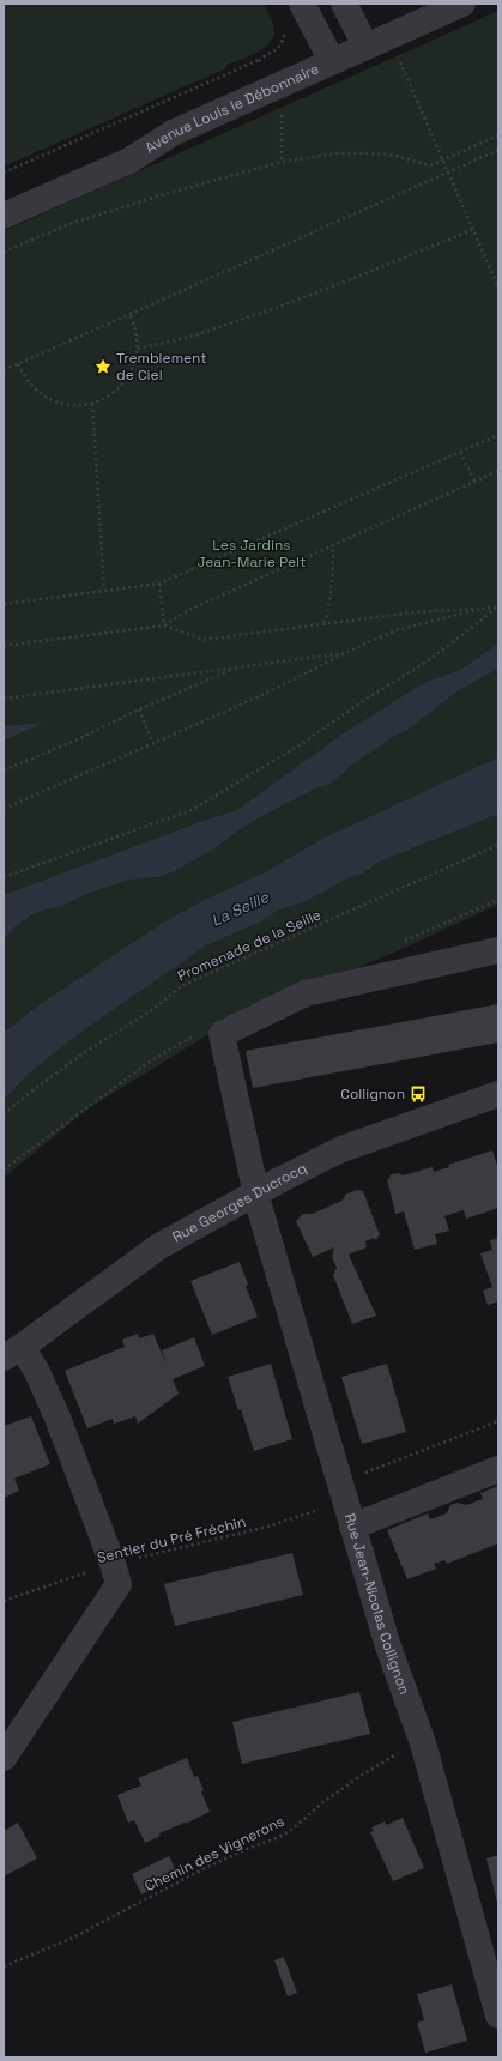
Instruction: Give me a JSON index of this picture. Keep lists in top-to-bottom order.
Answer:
{
  "streets": {
    "street": ["Avenue Louis le Débonnaire", "Rue Georges Ducrocq", "Rue Jean-Nicolas Collignon"],
    "path": ["Promenade de la Seille", "Sentier du Pré Fréchin", "Chemin des Vignerons"]
  },
  "crossings": [
    ["Rue Georges Ducrocq", "Rue Jean-Nicolas Collignon"],
    ["Sentier du Pré Fréchin", "Rue Jean-Nicolas Collignon"],
    ["Rue Jean-Nicolas Collignon", "Chemin des Vignerons"]
  ],
  "water": ["La Seille"],
  "parks": ["Les Jardins Jean-Marie Pelt"],
  "places": {
    "place": ["Tremblement de Ciel"],
    "bus stop": ["Collignon"]
  }
}
